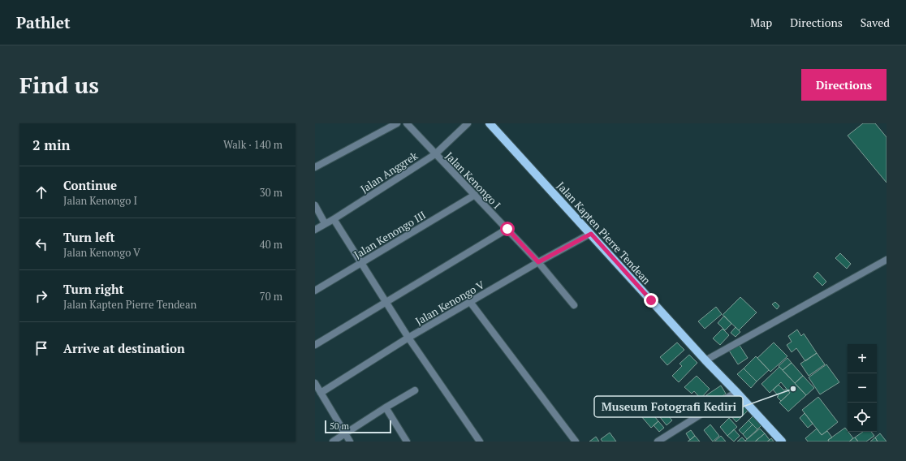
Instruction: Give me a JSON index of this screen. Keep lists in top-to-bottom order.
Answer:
{
  "streets": {
    "main road": ["Jalan Kapten Pierre Tendean"],
    "street": [
      "Jalan Anggrek",
      "Jalan Kenongo I",
      "Jalan Kenongo III",
      "Jalan Kenongo V"
    ]
  },
  "crossings": [
    ["Jalan Anggrek", "Jalan Kenongo I"],
    ["Jalan Kenongo I", "Jalan Kenongo III"],
    ["Jalan Kenongo I", "Jalan Kenongo V"],
    ["Jalan Kapten Pierre Tendean", "Jalan Kenongo V"]
  ],
  "places": ["Museum Fotografi Kediri"],
  "scale_bar": "50 m",
  "page": {
    "header": "Pathlet",
    "nav": ["Map", "Directions", "Saved"],
    "buttons": "Directions",
    "title": "Find us",
    "heading": ["2 min", "Walk · 140 m"],
    "list": [
      ["Continue", "Jalan Kenongo I", "30 m"],
      ["Turn left", "Jalan Kenongo V", "40 m"],
      ["Turn right", "Jalan Kapten Pierre Tendean", "70 m"],
      "Arrive at destination"
    ],
    "map_buttons": ["+", "−"],
    "scale": "50 m"
  }
}
